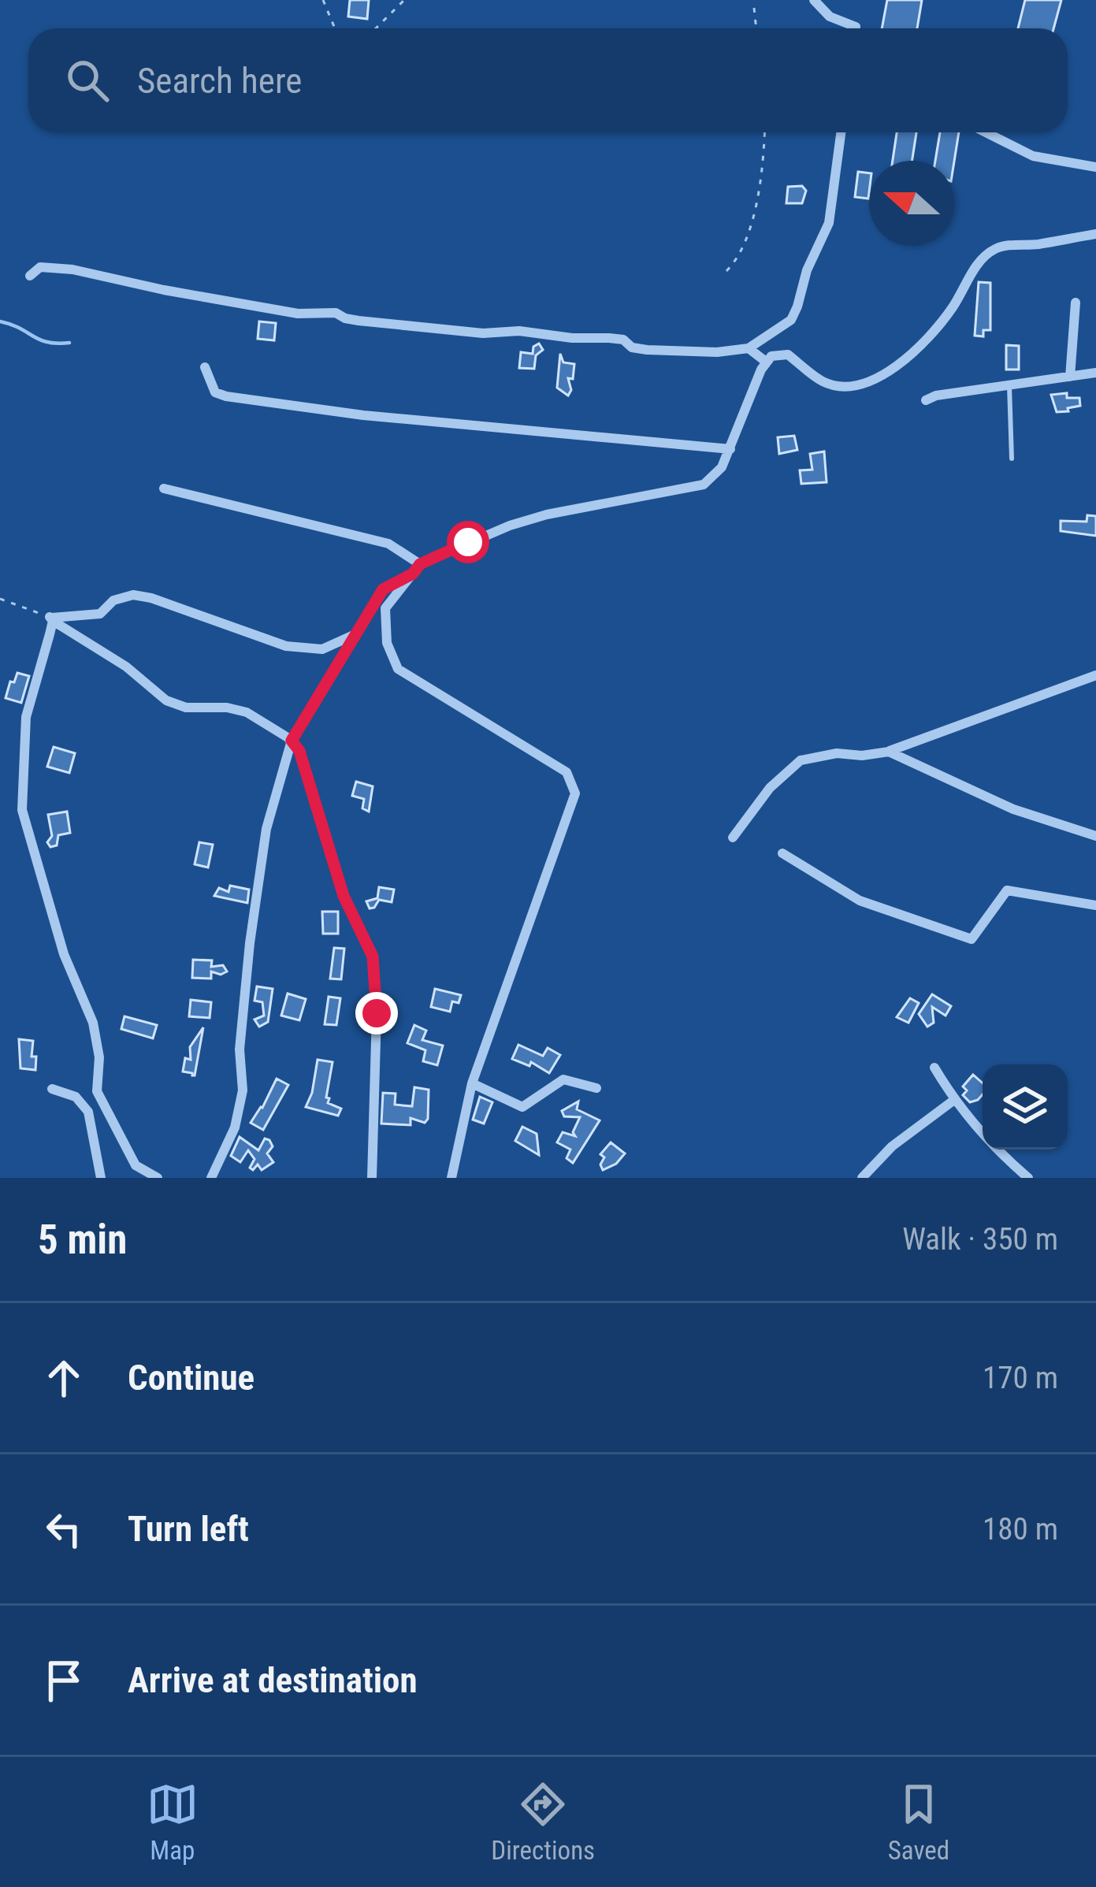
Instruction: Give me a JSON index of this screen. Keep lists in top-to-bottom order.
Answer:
{
  "north": "left",
  "page": {
    "search": "Search here",
    "heading": ["5 min", "Walk · 350 m"],
    "list": [
      ["Continue", "170 m"],
      ["Turn left", "180 m"],
      "Arrive at destination"
    ],
    "nav": ["Map", "Directions", "Saved"]
  }
}
